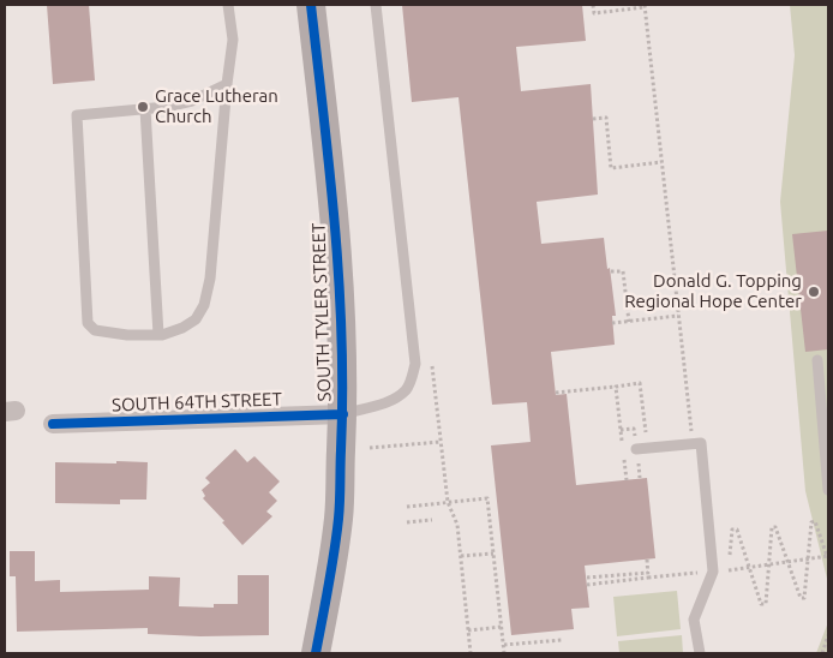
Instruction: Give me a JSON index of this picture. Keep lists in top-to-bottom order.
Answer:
{
  "streets": {
    "street": ["SOUTH TYLER STREET", "SOUTH 64TH STREET"]
  },
  "crossings": [
    ["SOUTH TYLER STREET", "SOUTH 64TH STREET"]
  ],
  "places": ["Grace Lutheran Church", "Donald G. Topping Regional Hope Center"]
}
